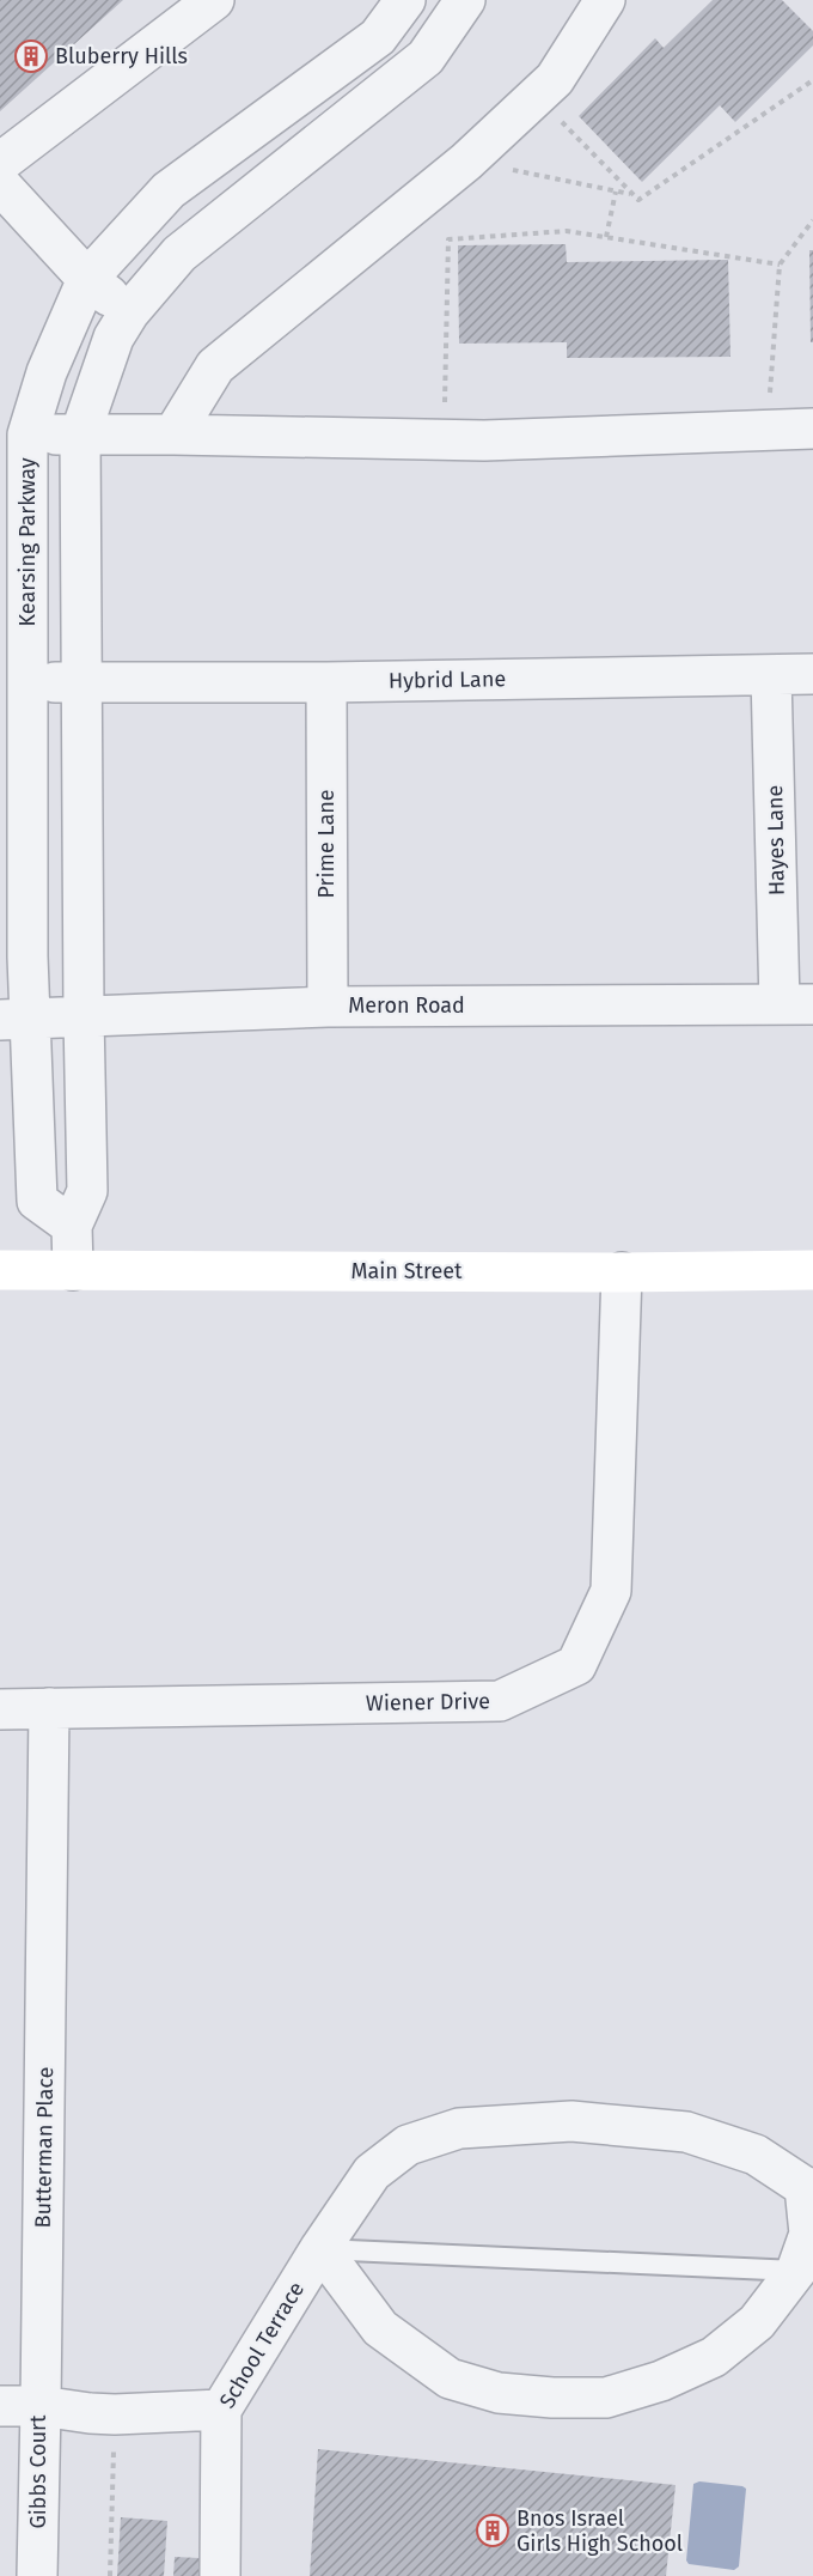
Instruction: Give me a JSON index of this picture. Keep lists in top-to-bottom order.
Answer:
{
  "streets": {
    "main road": ["Main Street"],
    "street": [
      "Kearsing Parkway",
      "Hybrid Lane",
      "Hayes Lane",
      "Prime Lane",
      "Meron Road",
      "Wiener Drive",
      "Butterman Place",
      "School Terrace",
      "Gibbs Court"
    ]
  },
  "crossings": [
    ["Kearsing Parkway", "Hybrid Lane"],
    ["Kearsing Parkway", "Meron Road"],
    ["Hybrid Lane", "Hayes Lane"],
    ["Hybrid Lane", "Prime Lane"],
    ["Hayes Lane", "Meron Road"],
    ["Prime Lane", "Meron Road"],
    ["Main Street", "Wiener Drive"],
    ["Wiener Drive", "Butterman Place"],
    ["Butterman Place", "Gibbs Court"]
  ],
  "places": {
    "building": ["Bluberry Hills", "Bnos Israel Girls High School"]
  }
}
